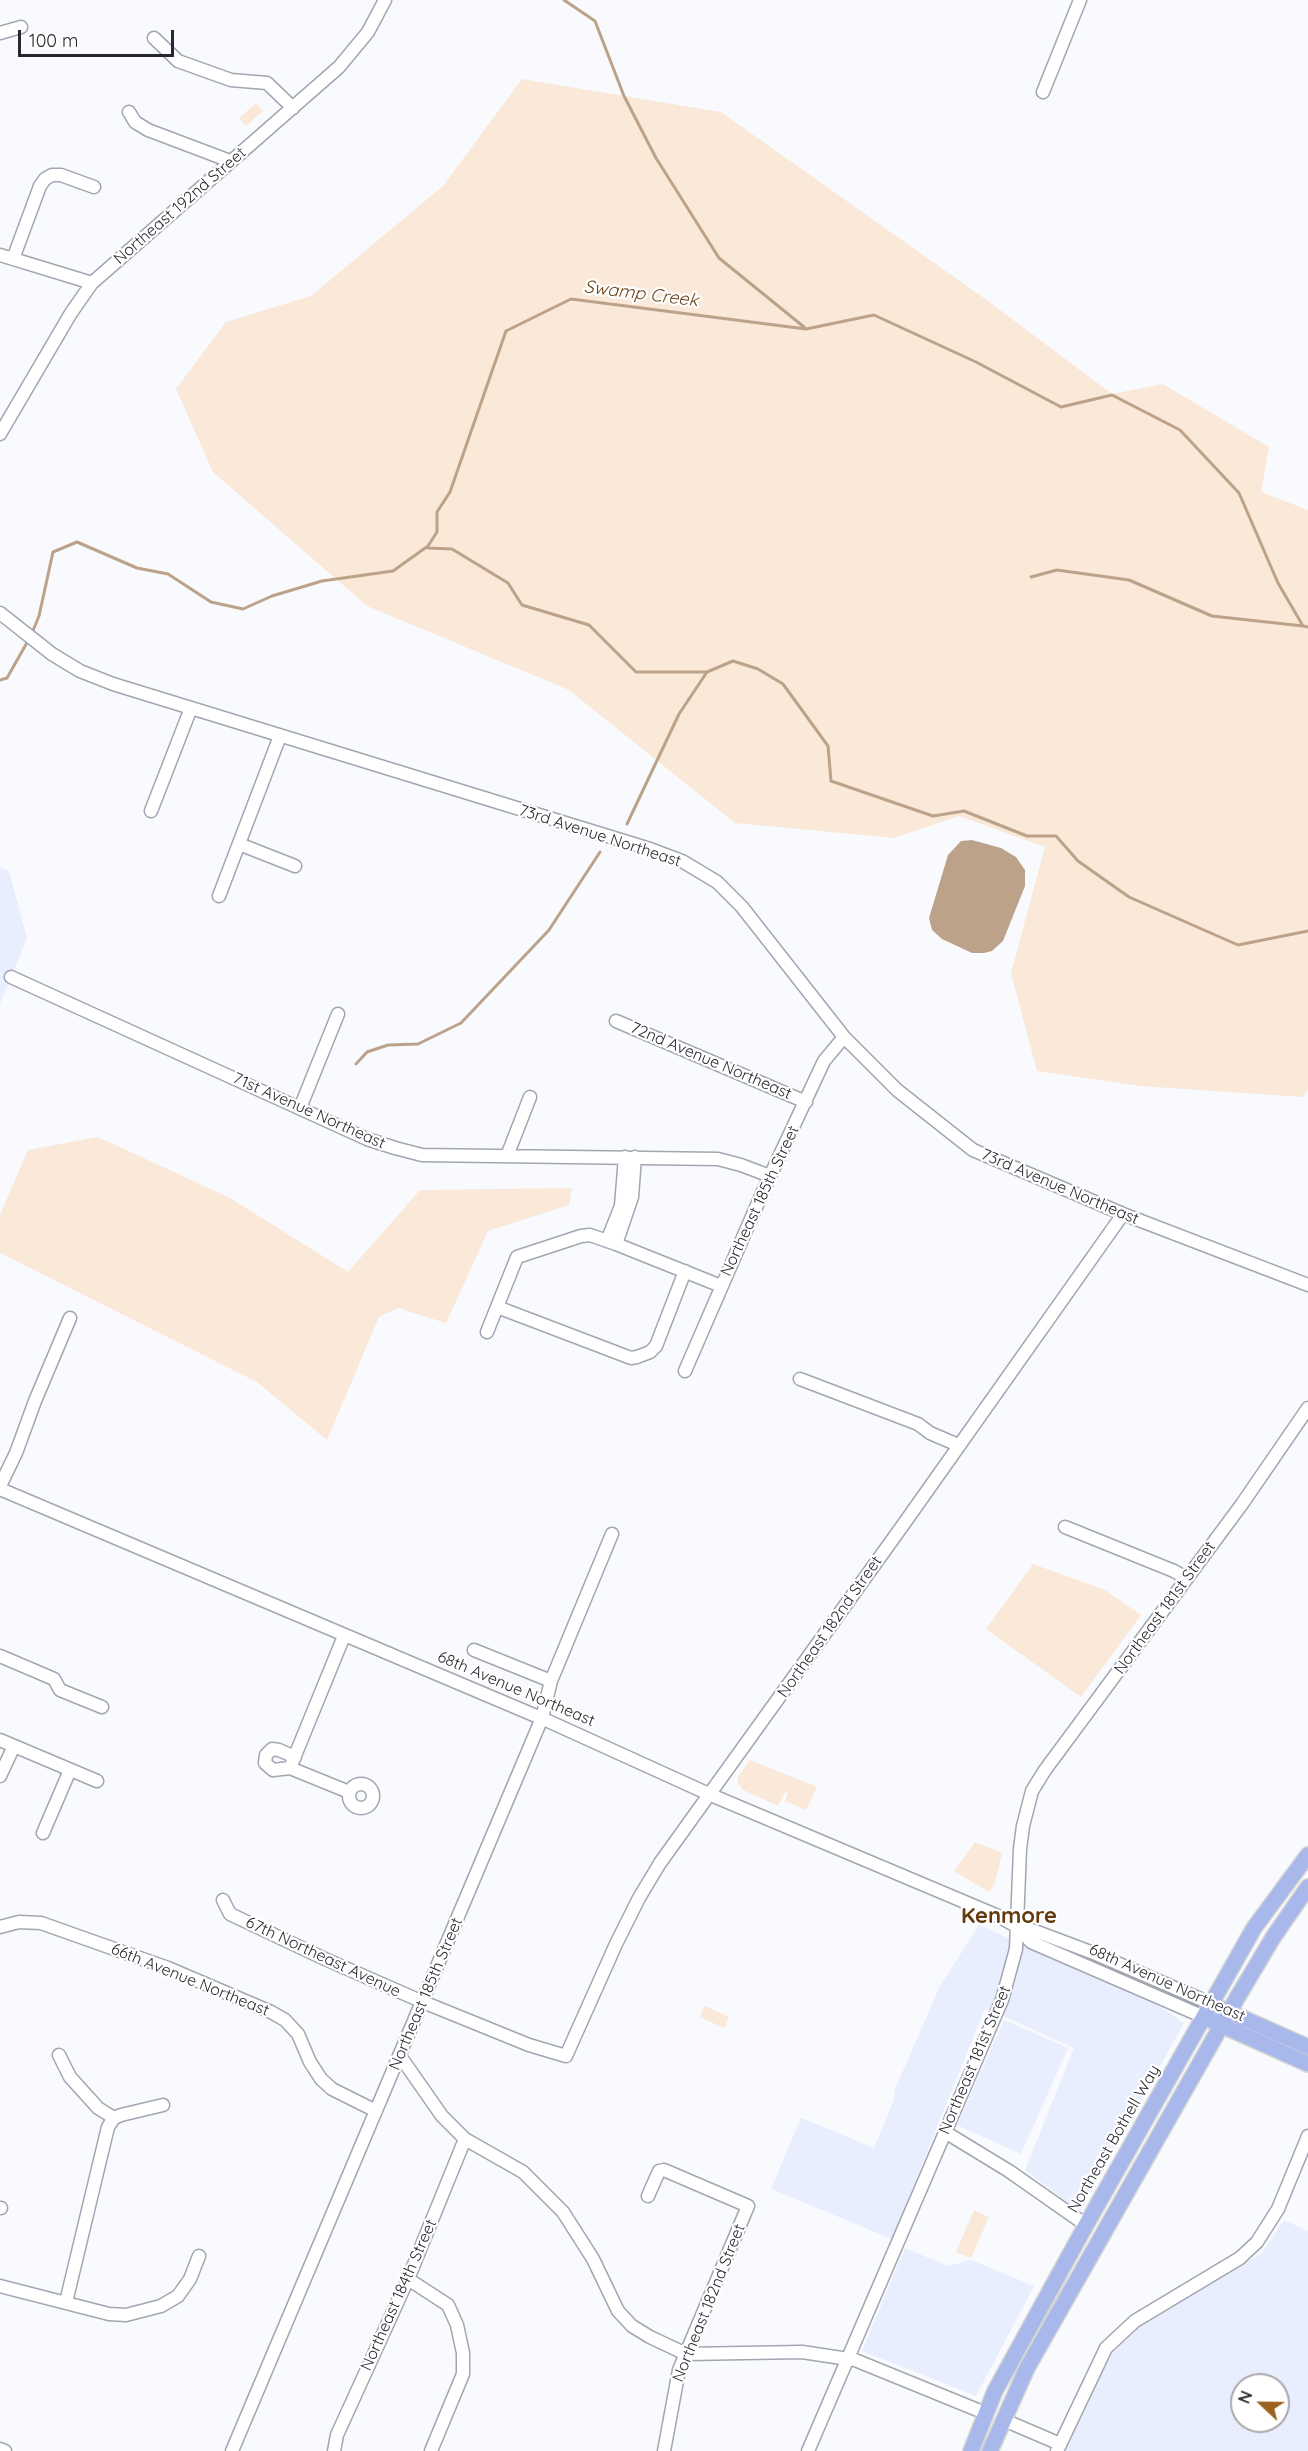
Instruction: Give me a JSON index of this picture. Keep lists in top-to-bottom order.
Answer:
{
  "streets": {
    "main road": ["68th Avenue Northeast", "Northeast Bothell Way"],
    "street": [
      "Northeast 192nd Street",
      "73rd Avenue Northeast",
      "72nd Avenue Northeast",
      "71st Avenue Northeast",
      "Northeast 185th Street",
      "Northeast 181st Street",
      "Northeast 182nd Street",
      "67th Northeast Avenue",
      "66th Avenue Northeast",
      "Northeast 184th Street"
    ]
  },
  "crossings": [
    ["73rd Avenue Northeast", "Northeast 185th Street"],
    ["73rd Avenue Northeast", "Northeast 182nd Street"],
    ["72nd Avenue Northeast", "Northeast 185th Street"],
    ["71st Avenue Northeast", "Northeast 185th Street"],
    ["Northeast 185th Street", "68th Avenue Northeast"],
    ["Northeast 185th Street", "67th Northeast Avenue"],
    ["Northeast 185th Street", "66th Avenue Northeast"],
    ["Northeast 181st Street", "68th Avenue Northeast"],
    ["Northeast 182nd Street", "68th Avenue Northeast"],
    ["Northeast 182nd Street", "67th Northeast Avenue"],
    ["68th Avenue Northeast", "Northeast Bothell Way"]
  ],
  "districts": ["Kenmore"],
  "water": ["Swamp Creek"],
  "scale_bar": "100 m",
  "north": "left"
}
